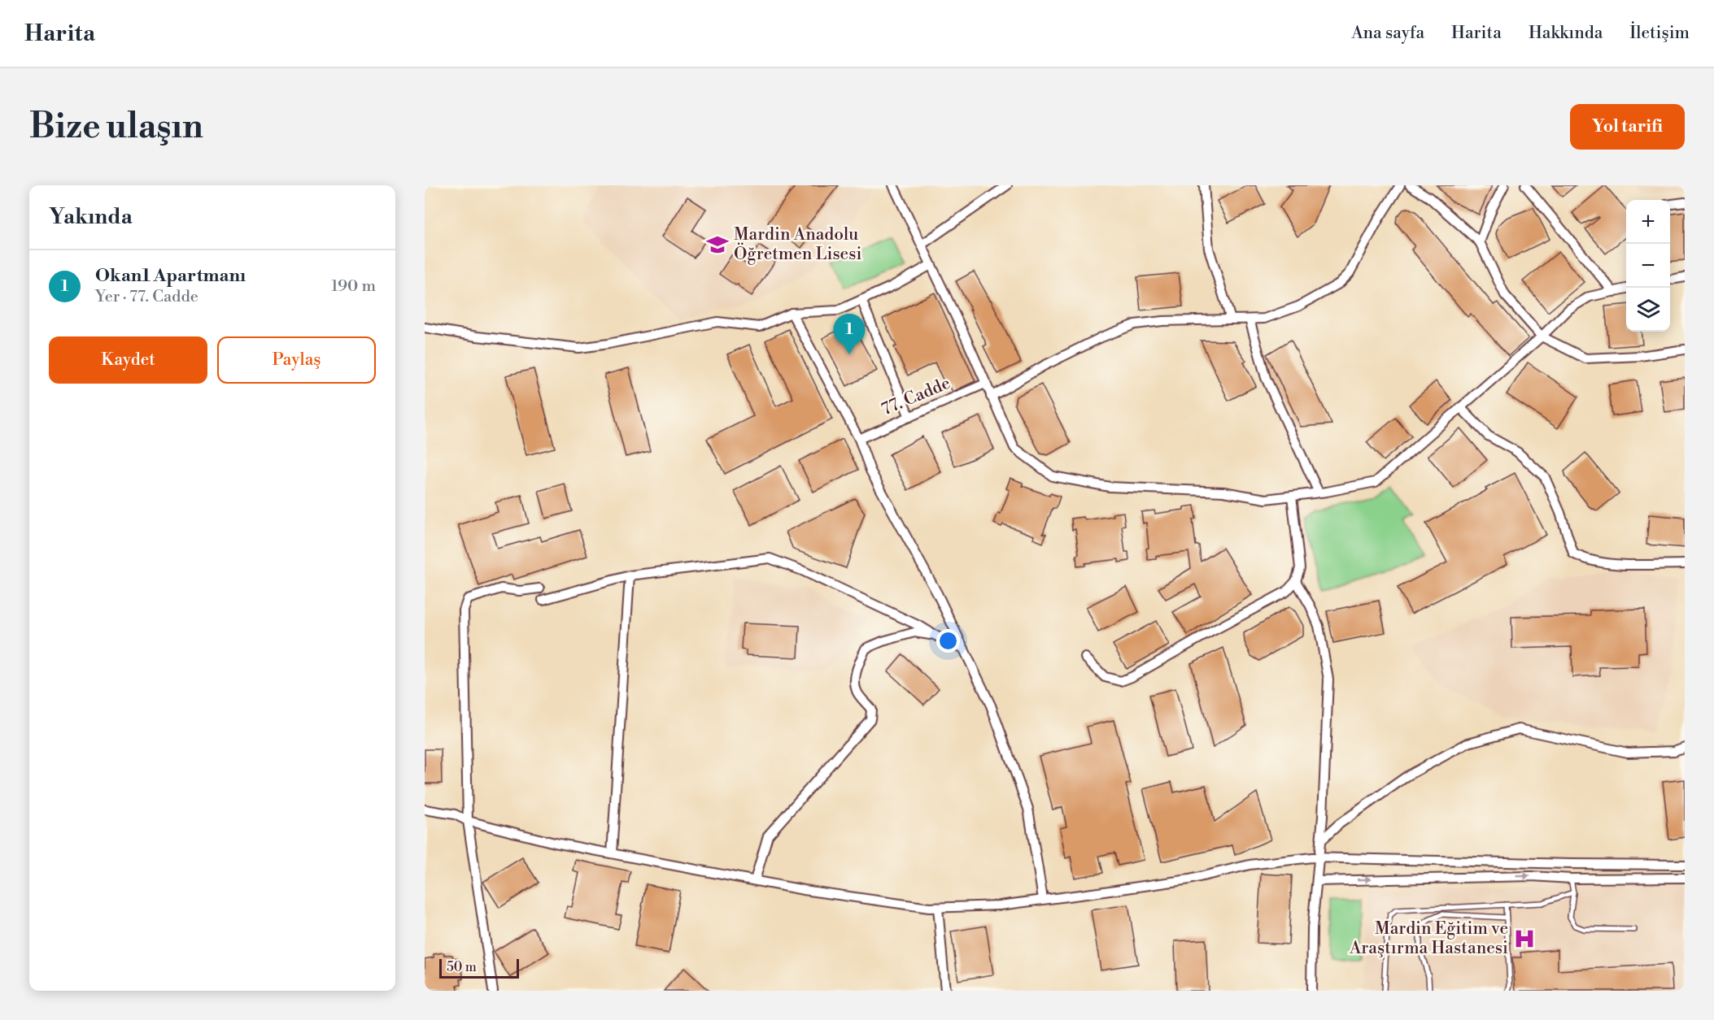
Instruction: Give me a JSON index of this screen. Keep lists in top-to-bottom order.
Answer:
{
  "streets": {
    "street": ["77. Cadde"]
  },
  "places": {
    "school or university": ["Mardin Anadolu Öğretmen Lisesi"],
    "hospital": ["Mardin Eğitim ve Araştırma Hastanesi"]
  },
  "scale_bar": "50 m",
  "page": {
    "header": "Harita",
    "nav": [
      "Ana sayfa",
      "Harita",
      "Hakkında",
      "İletişim"
    ],
    "buttons": [
      "Yol tarifi",
      ["Kaydet", "Paylaş"]
    ],
    "title": "Bize ulaşın",
    "heading": "Yakında",
    "map_buttons": ["+", "−"],
    "list": [
      {
        "mark": "1",
        "name": "Okan1 Apartmanı",
        "note": "Yer · 77. Cadde",
        "value": "190 m"
      }
    ],
    "pins": "1",
    "scale": "50 m"
  }
}
